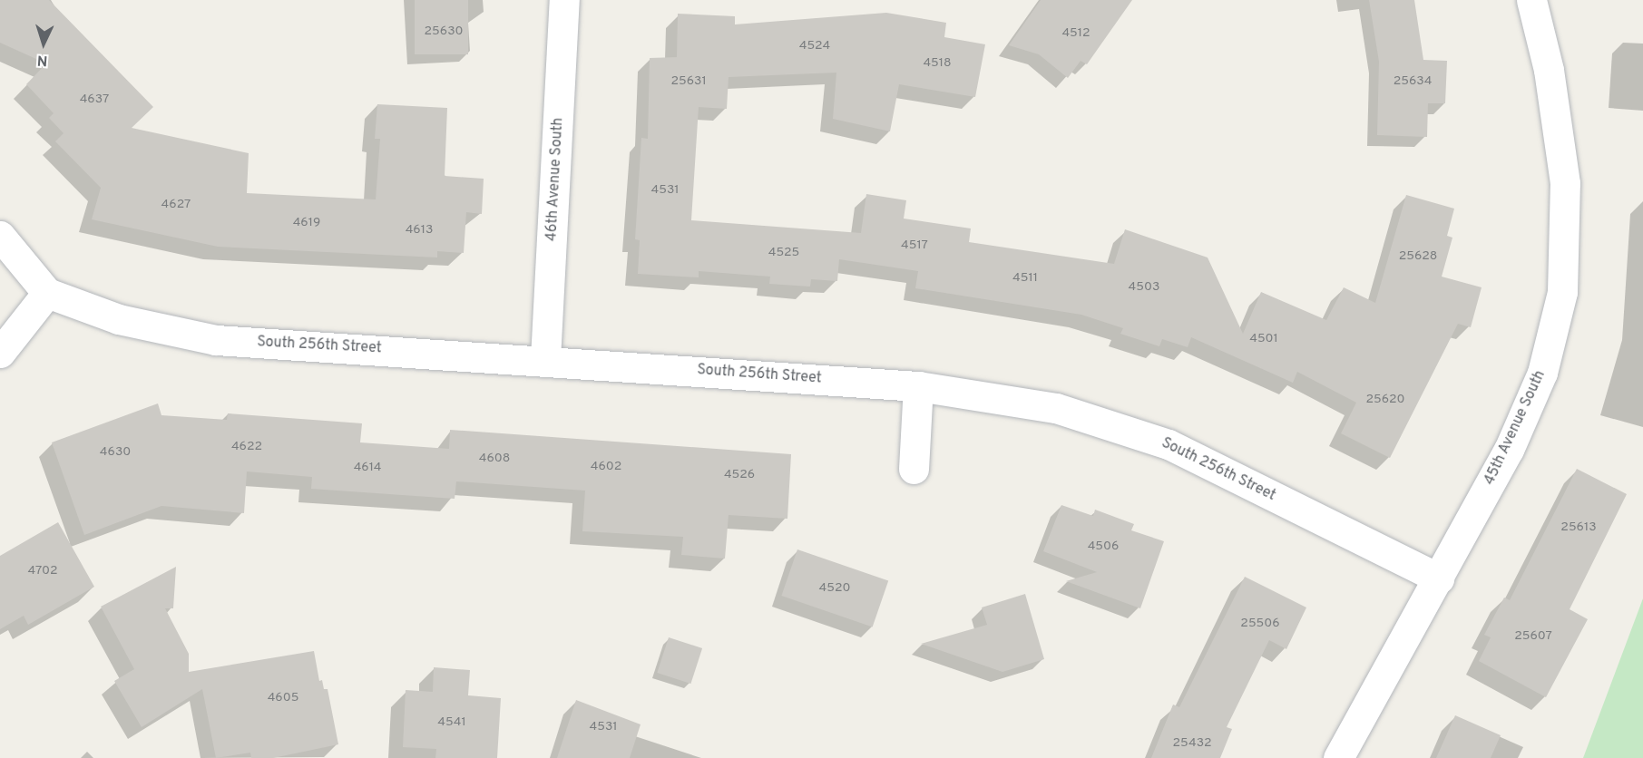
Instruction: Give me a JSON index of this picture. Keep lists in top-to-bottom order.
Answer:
{
  "streets": {
    "street": ["46th Avenue South", "South 256th Street", "45th Avenue South"]
  },
  "crossings": [
    ["46th Avenue South", "South 256th Street"],
    ["South 256th Street", "45th Avenue South"]
  ],
  "house_numbers": [
    "25630",
    "4512",
    "4524",
    "4518",
    "25631",
    "25634",
    "4637",
    "4531",
    "4627",
    "4619",
    "4613",
    "4517",
    "4525",
    "25628",
    "4511",
    "4503",
    "4501",
    "25620",
    "4622",
    "4630",
    "4608",
    "4602",
    "4614",
    "4526",
    "25613",
    "4506",
    "4702",
    "4520",
    "25506",
    "25607",
    "4605",
    "4541",
    "4531",
    "25432"
  ],
  "north": "bottom"
}
